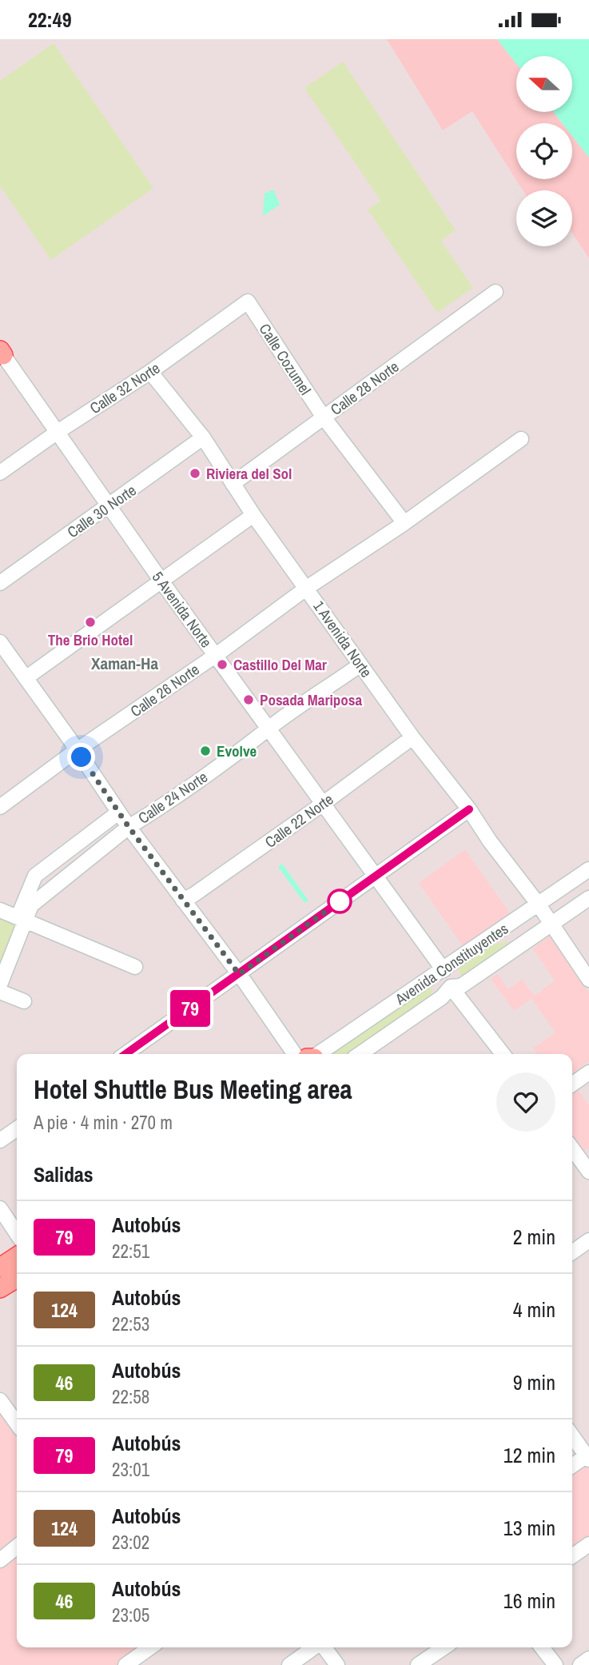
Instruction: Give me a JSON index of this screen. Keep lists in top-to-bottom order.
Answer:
{
  "streets": {
    "street": [
      "Calle Cozumel",
      "Calle 32 Norte",
      "Calle 28 Norte",
      "Calle 30 Norte",
      "5 Avenida Norte",
      "1 Avenida Norte",
      "Calle 26 Norte",
      "Calle 24 Norte",
      "Calle 22 Norte",
      "Avenida Constituyentes"
    ]
  },
  "crossings": [
    ["Calle Cozumel", "Calle 32 Norte"],
    ["Calle Cozumel", "Calle 28 Norte"],
    ["Calle Cozumel", "Calle 26 Norte"],
    ["Calle 32 Norte", "5 Avenida Norte"],
    ["Calle 32 Norte", "1 Avenida Norte"],
    ["Calle 28 Norte", "1 Avenida Norte"],
    ["Calle 30 Norte", "5 Avenida Norte"],
    ["Calle 30 Norte", "1 Avenida Norte"],
    ["5 Avenida Norte", "Calle 26 Norte"],
    ["5 Avenida Norte", "Calle 24 Norte"],
    ["5 Avenida Norte", "Calle 22 Norte"],
    ["5 Avenida Norte", "Avenida Constituyentes"],
    ["1 Avenida Norte", "Calle 26 Norte"],
    ["1 Avenida Norte", "Calle 24 Norte"],
    ["1 Avenida Norte", "Calle 22 Norte"],
    ["1 Avenida Norte", "Avenida Constituyentes"]
  ],
  "districts": ["Xaman-Ha"],
  "places": [
    "Riviera del Sol",
    "The Brio Hotel",
    "Castillo Del Mar",
    "Posada Mariposa",
    "Evolve"
  ],
  "lines": ["bus line 79"],
  "north": "left",
  "page": {
    "status": "22:49",
    "on_map": "79",
    "heading": [
      ["Hotel Shuttle Bus Meeting area", "A pie · 4 min · 270 m"],
      "Salidas"
    ],
    "list": [
      {
        "mark": "79",
        "name": "Autobús",
        "note": "22:51",
        "value": "2 min"
      },
      {
        "mark": "124",
        "name": "Autobús",
        "note": "22:53",
        "value": "4 min"
      },
      {
        "mark": "46",
        "name": "Autobús",
        "note": "22:58",
        "value": "9 min"
      },
      {
        "mark": "79",
        "name": "Autobús",
        "note": "23:01",
        "value": "12 min"
      },
      {
        "mark": "124",
        "name": "Autobús",
        "note": "23:02",
        "value": "13 min"
      },
      {
        "mark": "46",
        "name": "Autobús",
        "note": "23:05",
        "value": "16 min"
      }
    ]
  }
}
